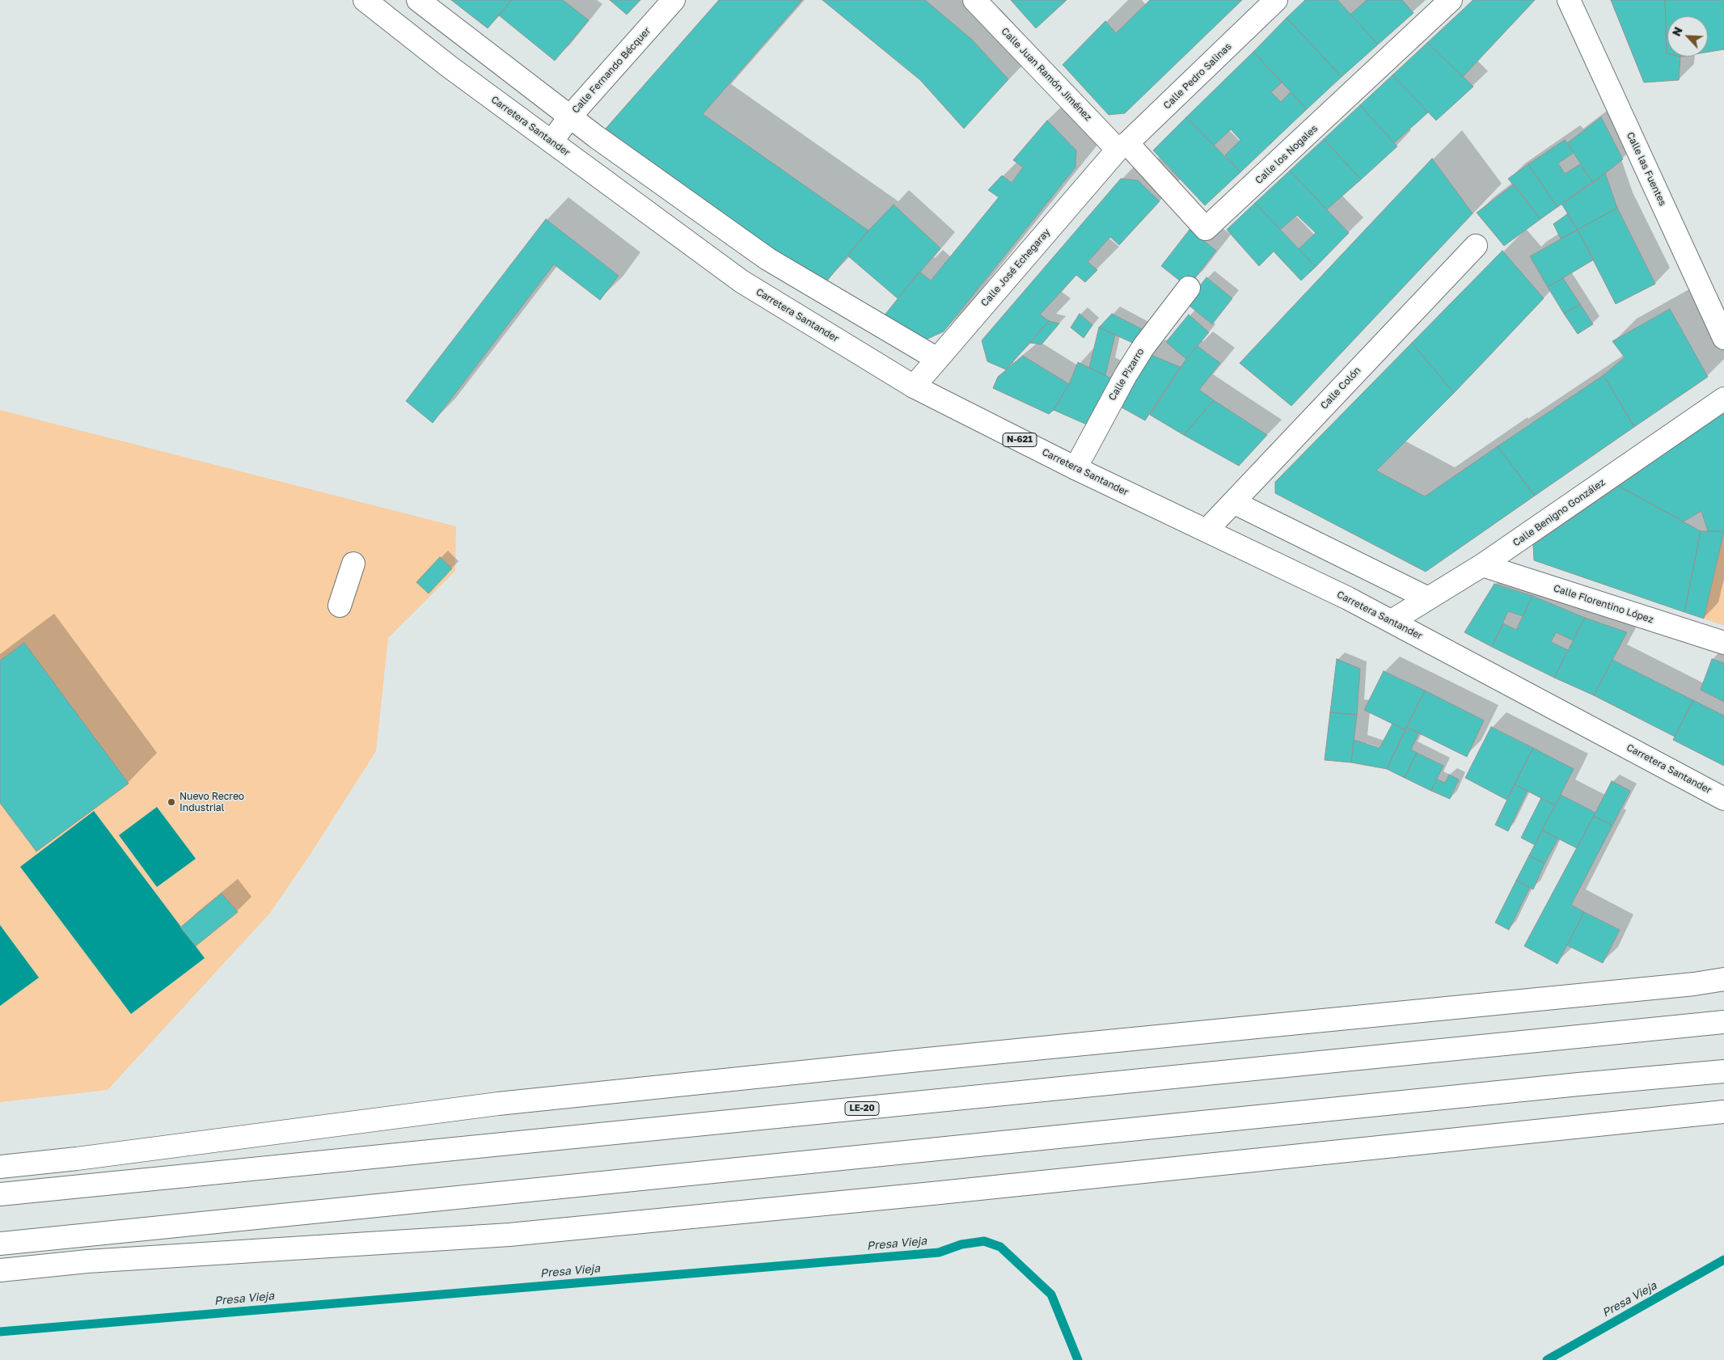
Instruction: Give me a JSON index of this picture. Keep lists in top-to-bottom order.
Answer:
{
  "streets": {
    "main road": [
      "Calle Fernando Bécquer",
      "Calle Juan Ramón Jiménez",
      "Calle Pedro Salinas",
      "Carretera Santander",
      "Calle los Nogales",
      "Calle las Fuentes",
      "Calle José Echegaray",
      "Calle Pizarro",
      "Calle Colón",
      "N-621",
      "Calle Benigno González",
      "Calle Florentino López",
      "LE-20"
    ]
  },
  "crossings": [
    ["Calle Fernando Bécquer", "Carretera Santander"],
    ["Calle Juan Ramón Jiménez", "Calle Pedro Salinas"],
    ["Calle Juan Ramón Jiménez", "Calle los Nogales"],
    ["Calle Juan Ramón Jiménez", "Calle José Echegaray"],
    ["Calle Pedro Salinas", "Calle los Nogales"],
    ["Calle Pedro Salinas", "Calle José Echegaray"],
    ["Carretera Santander", "Calle José Echegaray"],
    ["Carretera Santander", "Calle Pizarro"],
    ["Carretera Santander", "Calle Colón"],
    ["Carretera Santander", "Calle Benigno González"],
    ["Calle los Nogales", "Calle José Echegaray"],
    ["Calle Benigno González", "Calle Florentino López"]
  ],
  "water": ["Presa Vieja"],
  "places": ["Nuevo Recreo Industrial"],
  "north": "top left"
}
